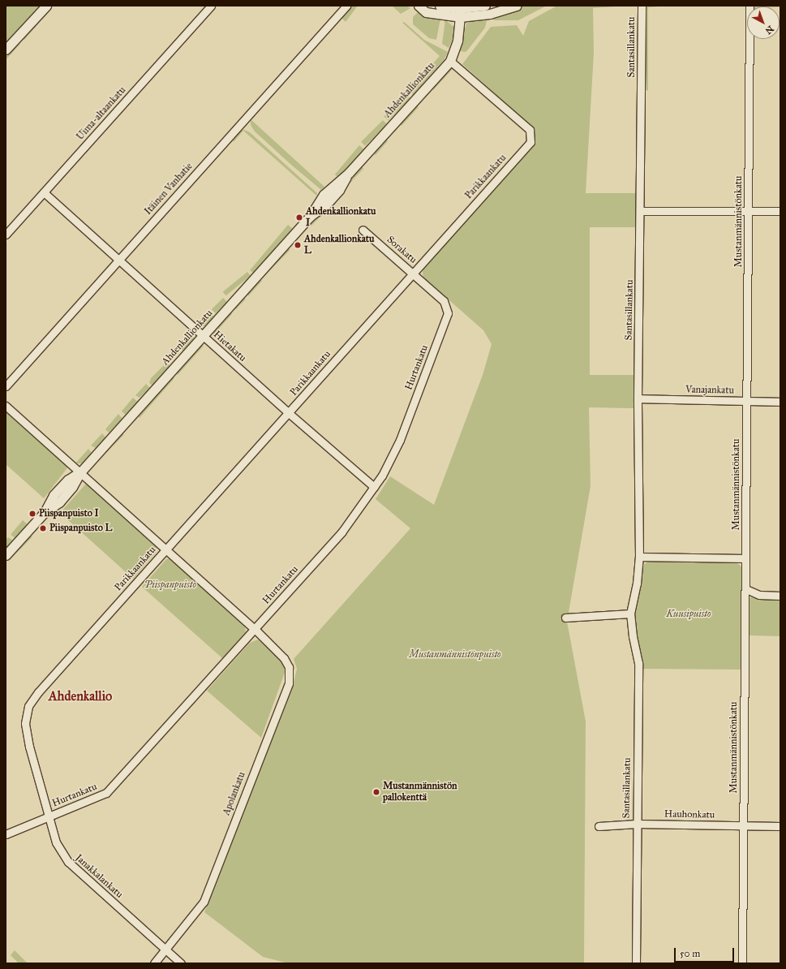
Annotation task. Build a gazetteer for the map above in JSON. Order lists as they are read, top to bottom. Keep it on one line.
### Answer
{"streets":{"street":["Santasillankatu","Ahdenkallionkatu","Uima-altaankatu","Parikkaankatu","Itäinen Vanhatie","Mustanmännistönkatu","Sorakatu","Hietakatu","Hurtankatu","Vanajankatu","Apolankatu","Hauhonkatu","Janakkalankatu"]},"crossings":[["Santasillankatu","Vanajankatu"],["Santasillankatu","Hauhonkatu"],["Ahdenkallionkatu","Parikkaankatu"],["Ahdenkallionkatu","Hietakatu"],["Uima-altaankatu","Hietakatu"],["Parikkaankatu","Sorakatu"],["Parikkaankatu","Hietakatu"],["Parikkaankatu","Hurtankatu"],["Parikkaankatu","Janakkalankatu"],["Itäinen Vanhatie","Hietakatu"],["Mustanmännistönkatu","Vanajankatu"],["Mustanmännistönkatu","Hauhonkatu"],["Sorakatu","Hurtankatu"],["Hietakatu","Hurtankatu"],["Hurtankatu","Apolankatu"],["Hurtankatu","Janakkalankatu"],["Apolankatu","Janakkalankatu"]],"districts":["Ahdenkallio"],"parks":["Piispanpuisto","Kuusipuisto","Mustanmännistönpuisto"],"places":["Ahdenkallionkatu I","Ahdenkallionkatu L","Piispanpuisto I","Piispanpuisto L","Mustanmännistön pallokenttä"],"scale_bar":"50 m","north":"bottom right"}
